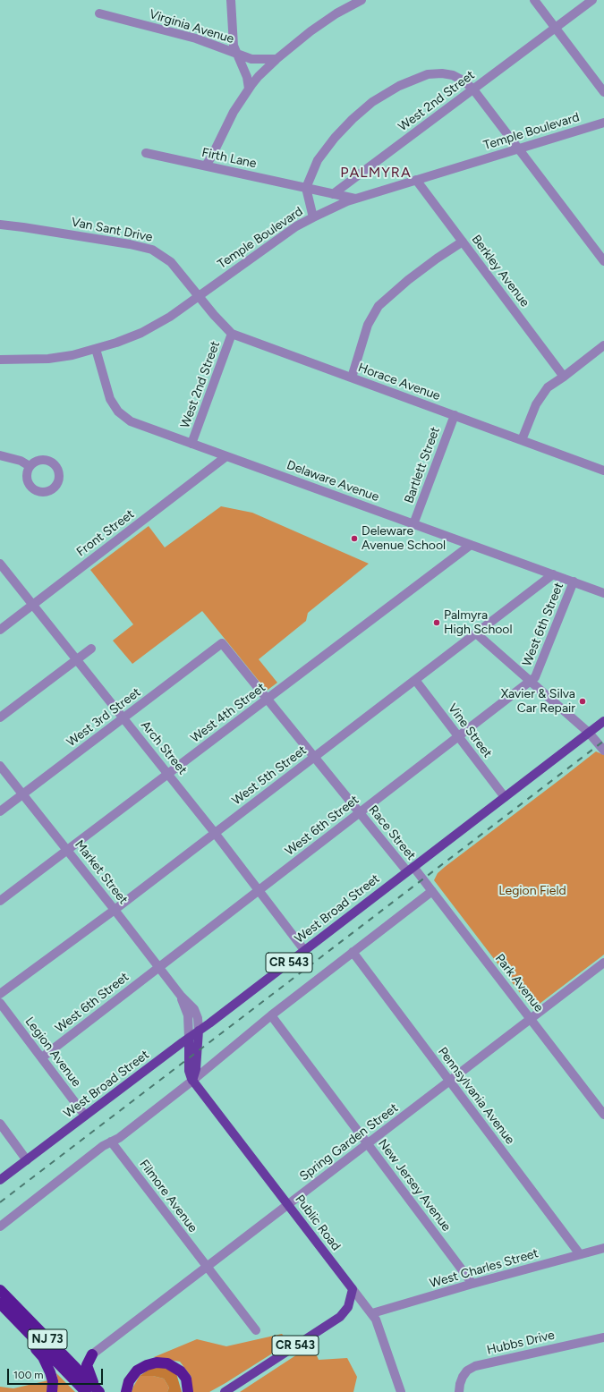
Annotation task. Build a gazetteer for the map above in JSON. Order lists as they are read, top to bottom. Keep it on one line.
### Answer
{"streets":{"highway":["NJ 73"],"main road":["West Broad Street","CR 543","Public Road"],"street":["Virginia Avenue","West 2nd Street","Temple Boulevard","Firth Lane","Van Sant Drive","Berkley Avenue","Horace Avenue","Bartlett Street","Delaware Avenue","Front Street","West 6th Street","West 4th Street","West 3rd Street","Vine Street","Arch Street","West 5th Street","Race Street","Market Street","Park Avenue","Legion Avenue","Pennsylvania Avenue","Spring Garden Street","New Jersey Avenue","Filmore Avenue","West Charles Street","Hubbs Drive"]},"crossings":[["West 2nd Street","Firth Lane"],["West 2nd Street","Horace Avenue"],["West 2nd Street","Delaware Avenue"],["Temple Boulevard","Firth Lane"],["Temple Boulevard","Van Sant Drive"],["Temple Boulevard","Berkley Avenue"],["Temple Boulevard","Horace Avenue"],["Temple Boulevard","Delaware Avenue"],["Van Sant Drive","Horace Avenue"],["Horace Avenue","Bartlett Street"],["Bartlett Street","Delaware Avenue"],["Delaware Avenue","Front Street"],["Delaware Avenue","West 6th Street"],["Delaware Avenue","West 4th Street"],["Delaware Avenue","West 5th Street"],["Front Street","Arch Street"],["West 6th Street","Vine Street"],["West 6th Street","Arch Street"],["West 6th Street","Race Street"],["West 6th Street","Market Street"],["West 6th Street","Legion Avenue"],["West 4th Street","Arch Street"],["West 4th Street","Race Street"],["West 4th Street","Market Street"],["West 3rd Street","Arch Street"],["West 3rd Street","Race Street"],["West 3rd Street","Market Street"],["Vine Street","West 5th Street"],["Vine Street","West Broad Street"],["Arch Street","West 5th Street"],["Arch Street","West Broad Street"],["West 5th Street","Race Street"],["West 5th Street","Market Street"],["Race Street","West Broad Street"],["Race Street","Park Avenue"],["Market Street","West Broad Street"],["Market Street","Public Road"],["West Broad Street","Park Avenue"],["West Broad Street","Legion Avenue"],["West Broad Street","Public Road"],["CR 543","Public Road"],["Park Avenue","Spring Garden Street"],["Pennsylvania Avenue","Spring Garden Street"],["Pennsylvania Avenue","West Charles Street"],["Spring Garden Street","New Jersey Avenue"],["Spring Garden Street","Filmore Avenue"],["Spring Garden Street","Public Road"],["New Jersey Avenue","West Charles Street"],["Public Road","West Charles Street"]],"districts":["PALMYRA"],"parks":["Legion Field"],"places":["Deleware Avenue School","Palmyra High School","Xavier & Silva Car Repair"],"scale_bar":"100 m"}
